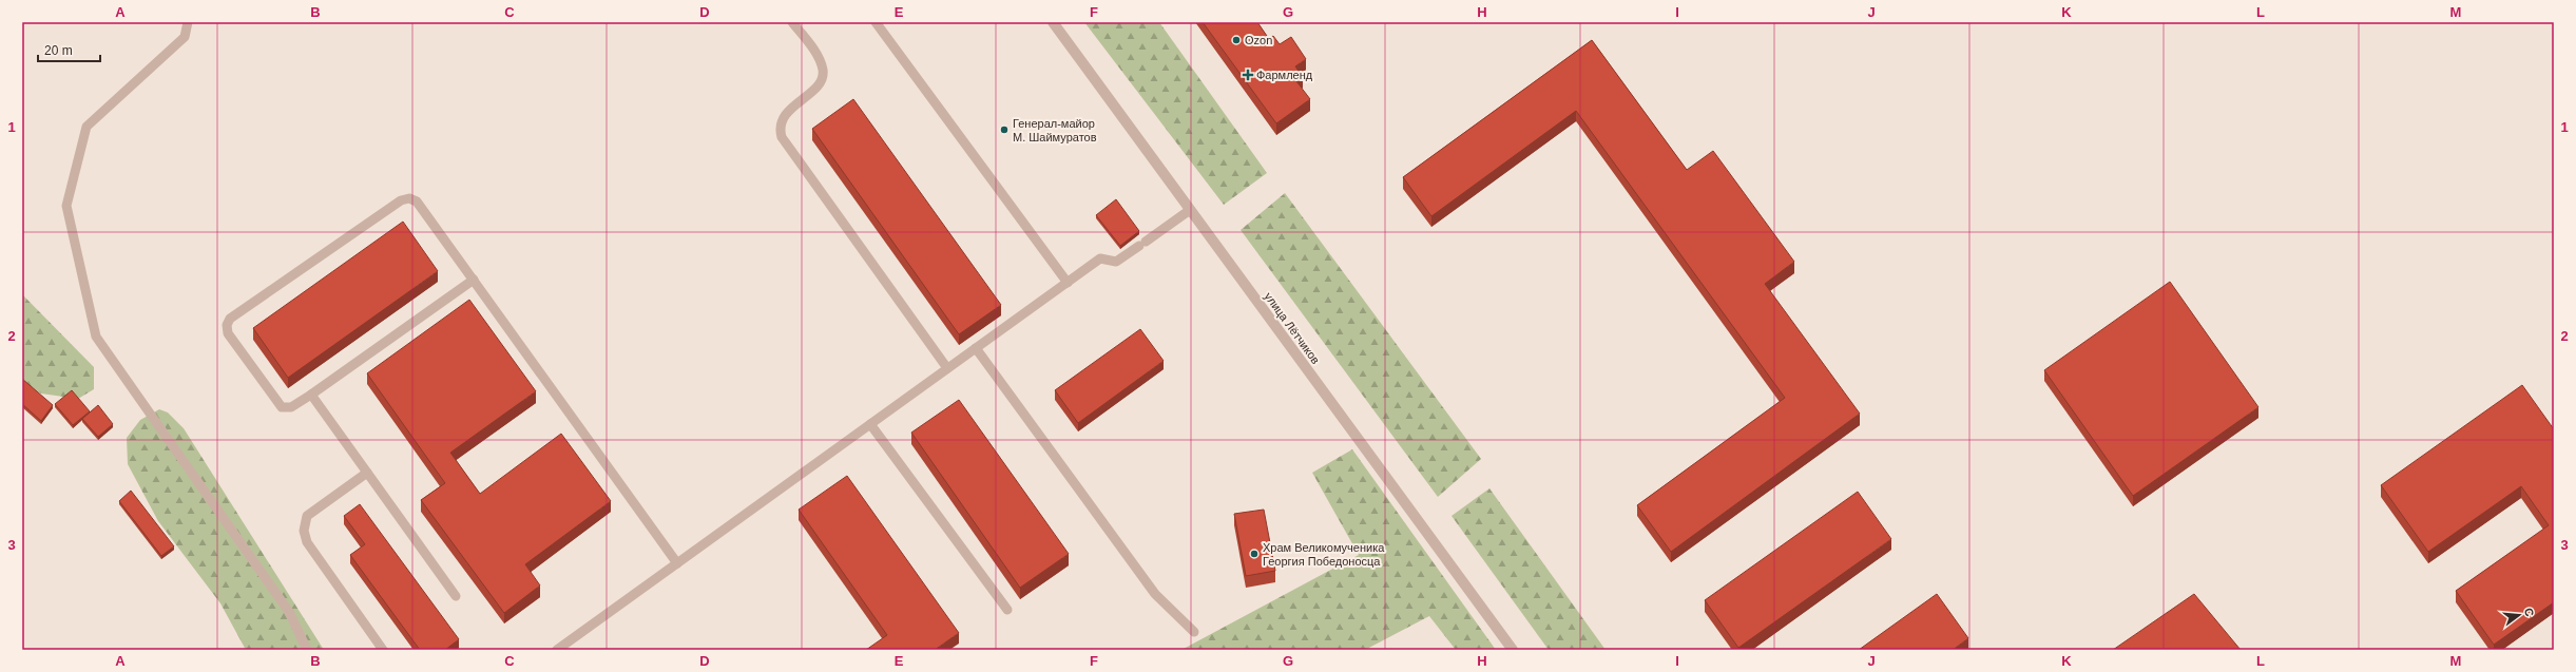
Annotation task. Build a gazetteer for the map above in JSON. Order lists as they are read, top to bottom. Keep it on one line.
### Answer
{"streets":{"street":["улица Лётчиков"]},"places":{"other":["Ozon","Генерал-майор М. Шаймуратов","Храм Великомученика Георгия Победоносца"],"health":["Фармленд"]},"scale_bar":"20 m","north":"right","grid":{"columns":["A","B","C","D","E","F","G","H","I","J","K","L","M"],"rows":["1","2","3"]}}
